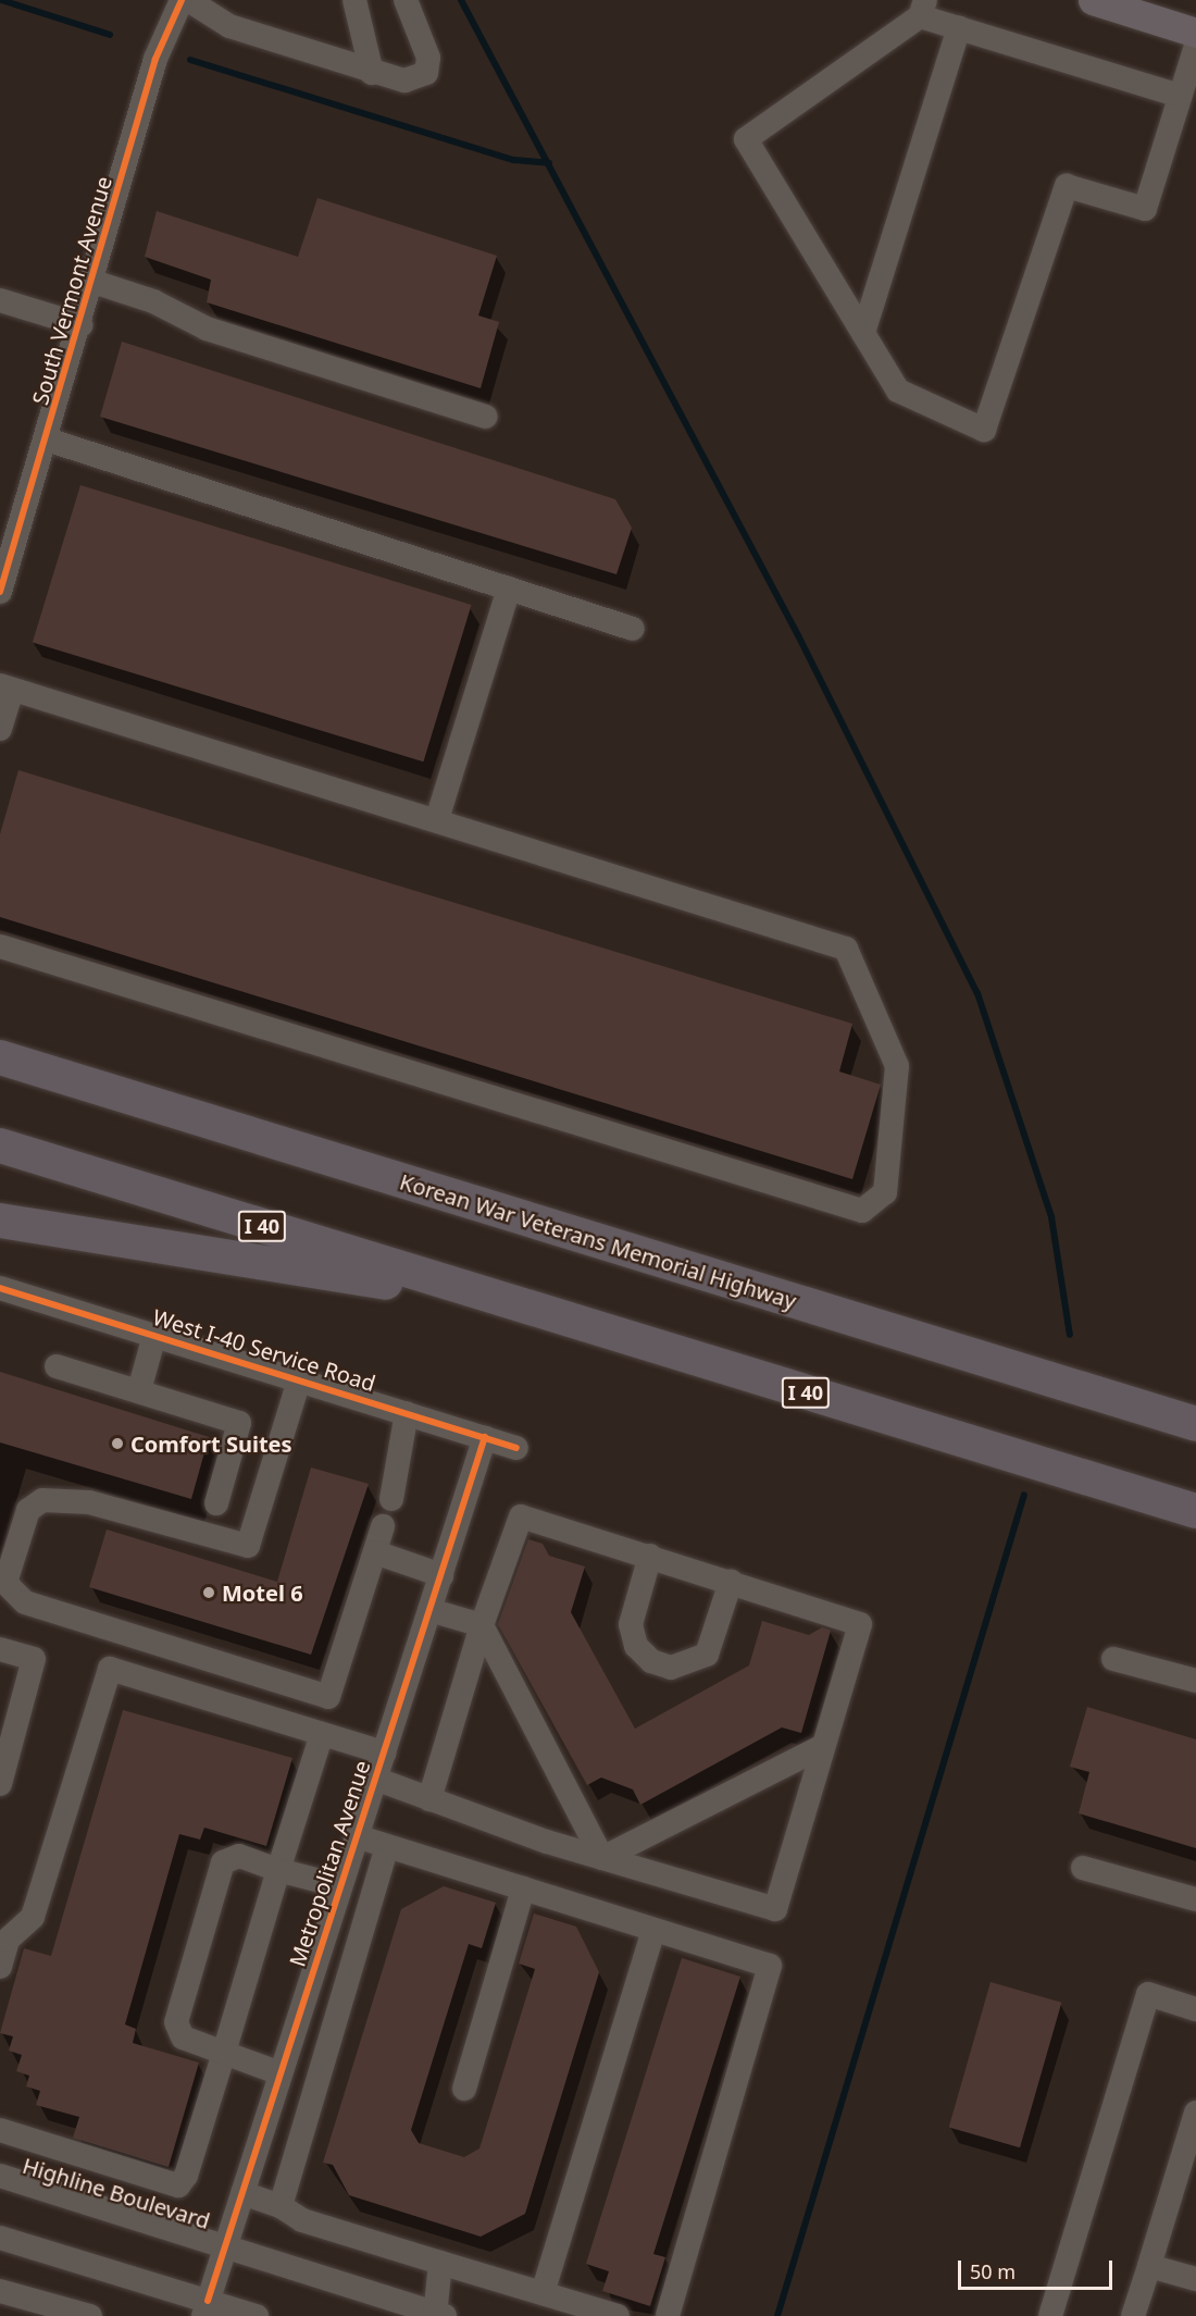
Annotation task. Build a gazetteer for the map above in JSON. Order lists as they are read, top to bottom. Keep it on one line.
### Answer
{"streets":{"highway":["I 40","Korean War Veterans Memorial Highway"],"street":["South Vermont Avenue","West I-40 Service Road","Metropolitan Avenue","Highline Boulevard"]},"crossings":[["West I-40 Service Road","Metropolitan Avenue"],["Metropolitan Avenue","Highline Boulevard"]],"places":["Comfort Suites","Motel 6"],"scale_bar":"50 m"}
